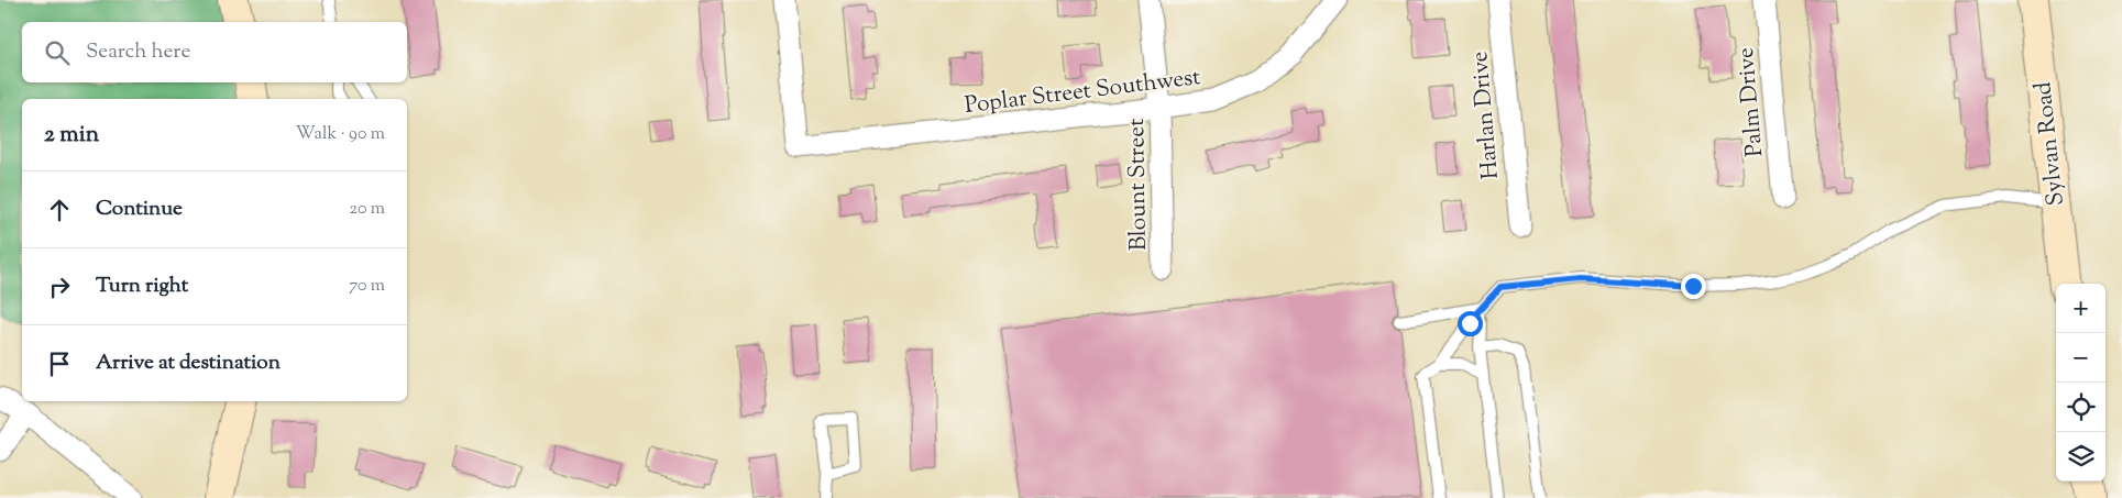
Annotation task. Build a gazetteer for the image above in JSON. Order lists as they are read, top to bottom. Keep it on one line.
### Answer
{"streets":{"main road":["Sylvan Road"],"street":["Poplar Street Southwest","Palm Drive","Harlan Drive","Blount Street"]},"crossings":[["Poplar Street Southwest","Blount Street"]],"page":{"search":"Search here","heading":["2 min","Walk · 90 m"],"list":[["Continue","20 m"],["Turn right","70 m"],"Arrive at destination"],"map_buttons":["+","−"]}}
